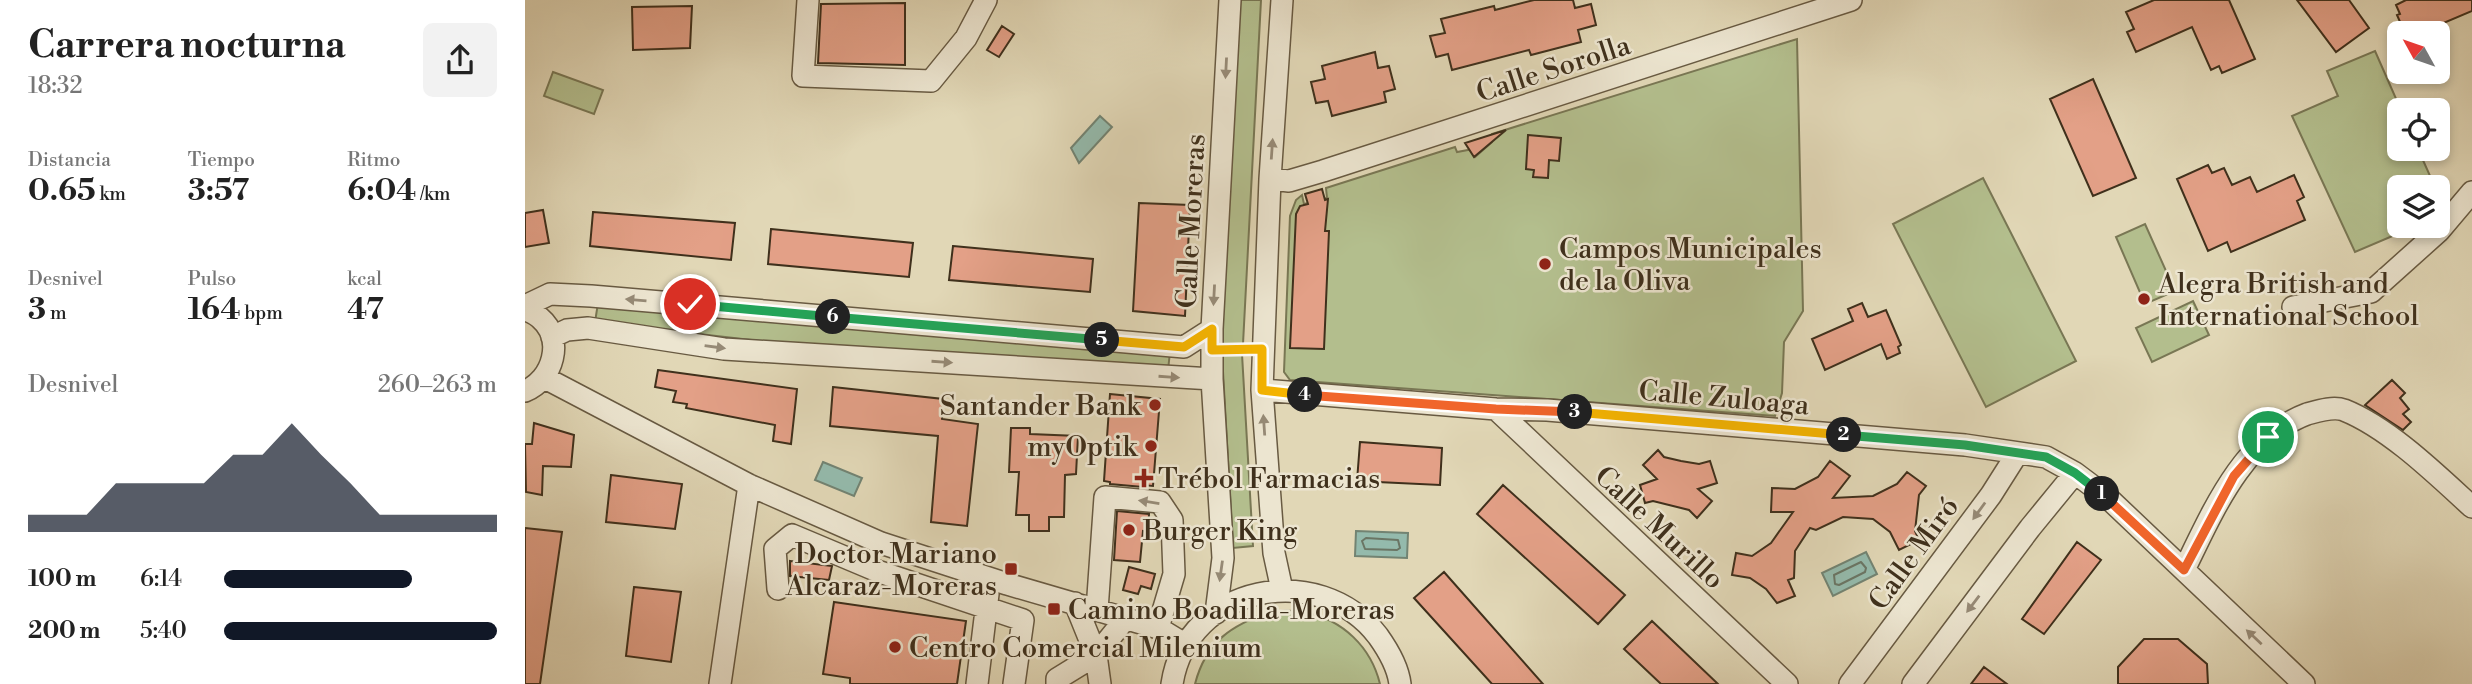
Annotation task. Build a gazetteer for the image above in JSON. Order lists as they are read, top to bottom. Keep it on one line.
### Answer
{"streets":{"street":["Calle Sorolla","Calle Moreras","Calle Zuloaga","Calle Murillo","Calle Miró"]},"crossings":[["Calle Zuloaga","Calle Murillo"],["Calle Zuloaga","Calle Miró"]],"places":{"other":["Campos Municipales de la Oliva","Alegra British and International School","Santander Bank","myOptik","Burger King","Centro Comercial Milenium"],"health":["Trébol Farmacias"],"transit":["Doctor Mariano Alcaraz-Moreras","Camino Boadilla-Moreras"]},"north":"top left","page":{"heading":["Carrera nocturna","18:32"],"stats":[["Distancia","0.65 km"],["Tiempo","3:57"],["Ritmo","6:04 /km"],["Desnivel","3 m"],["Pulso","164 bpm"],["kcal","47"]],"pins":["6","5","4","3","2","1"],"chart":["Desnivel","260–263 m"],"list":[{"name":"100 m","note":"6:14"},{"name":"200 m","note":"5:40"}]}}
